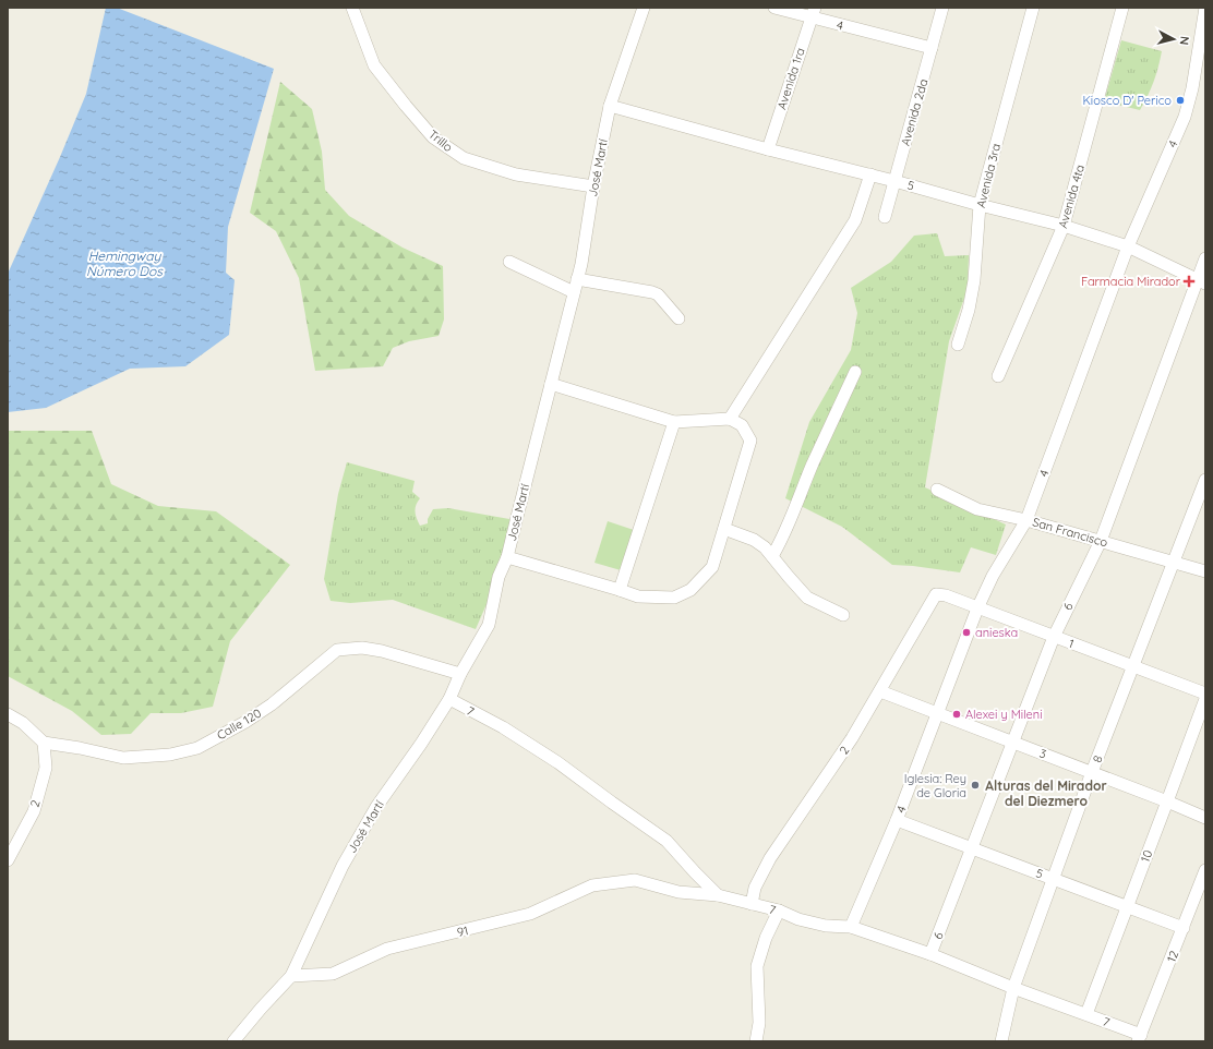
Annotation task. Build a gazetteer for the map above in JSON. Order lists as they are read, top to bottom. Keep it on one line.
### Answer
{"streets":{"street":["4","Avenida 1ra","Avenida 2da","Trillo","José Martí","Avenida 3ra","5","Avenida 4ta","San Francisco","6","1","7","Calle 120","2","3","8","10","91","12"]},"crossings":[["4","Avenida 1ra"],["4","Avenida 2da"],["4","5"],["4","San Francisco"],["4","1"],["4","7"],["4","3"],["Avenida 1ra","5"],["Avenida 2da","5"],["Trillo","José Martí"],["José Martí","5"],["José Martí","7"],["José Martí","Calle 120"],["José Martí","91"],["Avenida 3ra","5"],["5","Avenida 4ta"],["5","6"],["5","8"],["5","10"],["5","12"],["San Francisco","6"],["San Francisco","8"],["6","1"],["6","7"],["6","3"],["1","2"],["1","8"],["7","2"],["7","8"],["7","10"],["7","91"],["7","12"],["Calle 120","2"],["2","3"],["3","8"],["3","10"]],"districts":["Alturas del Mirador del Diezmero"],"water":["Hemingway Número Dos"],"places":{"other":["Kiosco D' Perico","anieska","Alexei y Mileni","Iglesia: Rey de Gloria"],"health":["Farmacia Mirador"]},"north":"right"}
